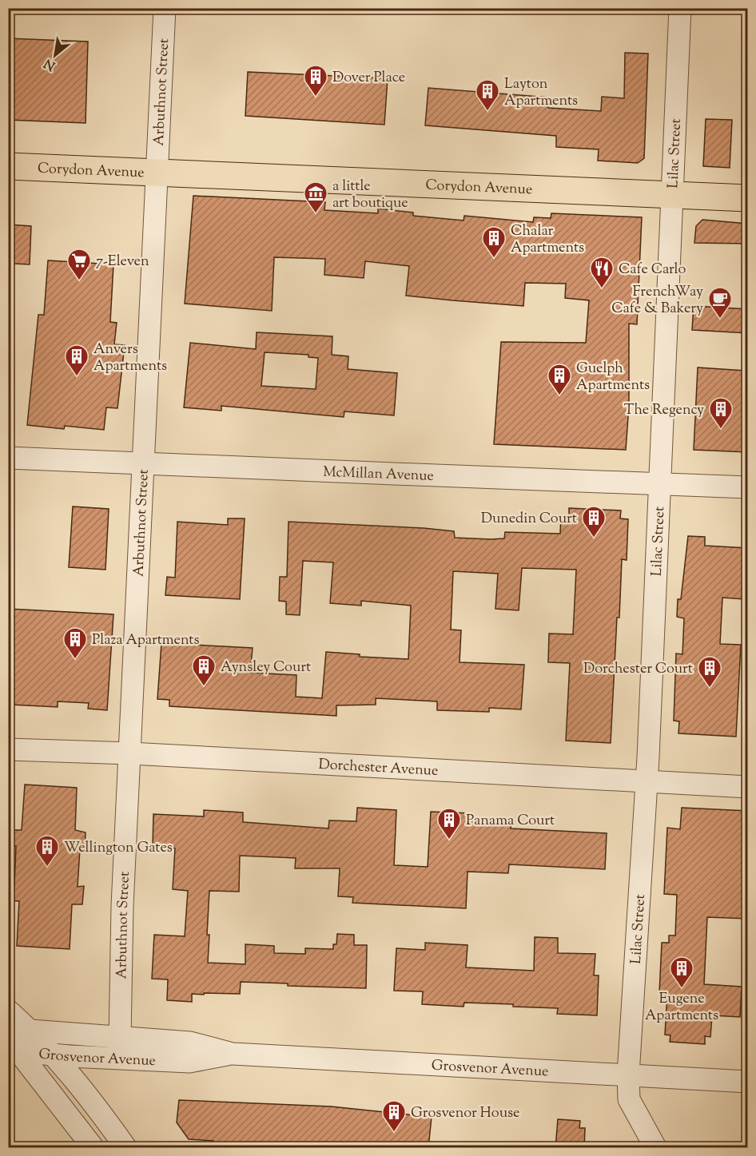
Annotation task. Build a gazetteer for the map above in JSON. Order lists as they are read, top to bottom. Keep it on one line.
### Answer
{"streets":{"main road":["Corydon Avenue"],"street":["Arbuthnot Street","Lilac Street","McMillan Avenue","Dorchester Avenue","Grosvenor Avenue"]},"crossings":[["Arbuthnot Street","Corydon Avenue"],["Arbuthnot Street","McMillan Avenue"],["Arbuthnot Street","Dorchester Avenue"],["Arbuthnot Street","Grosvenor Avenue"],["Lilac Street","Corydon Avenue"],["Lilac Street","McMillan Avenue"],["Lilac Street","Dorchester Avenue"],["Lilac Street","Grosvenor Avenue"]],"places":{"building":["Dover Place","Layton Apartments","Chalar Apartments","Anvers Apartments","Guelph Apartments","The Regency","Dunedin Court","Plaza Apartments","Aynsley Court","Dorchester Court","Panama Court","Wellington Gates","Eugene Apartments","Grosvenor House"],"museum":["a little art boutique"],"supermarket":["7-Eleven"],"restaurant":["Cafe Carlo"],"cafe":["FrenchWay Cafe & Bakery"]},"north":"bottom left"}
